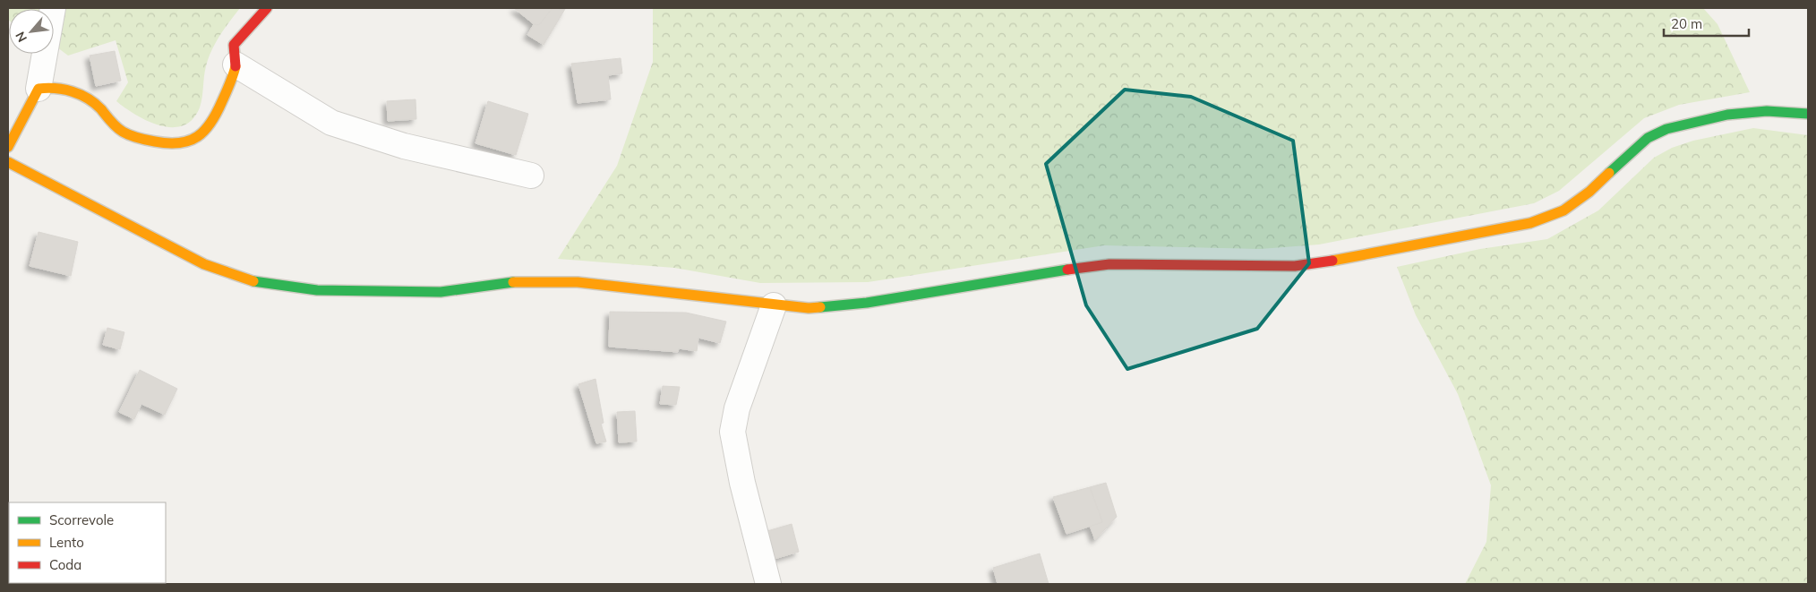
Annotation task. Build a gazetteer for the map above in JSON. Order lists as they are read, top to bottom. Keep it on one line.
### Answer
{"legend":["Scorrevole","Lento","Coda"],"scale_bar":"20 m","north":"bottom left"}
